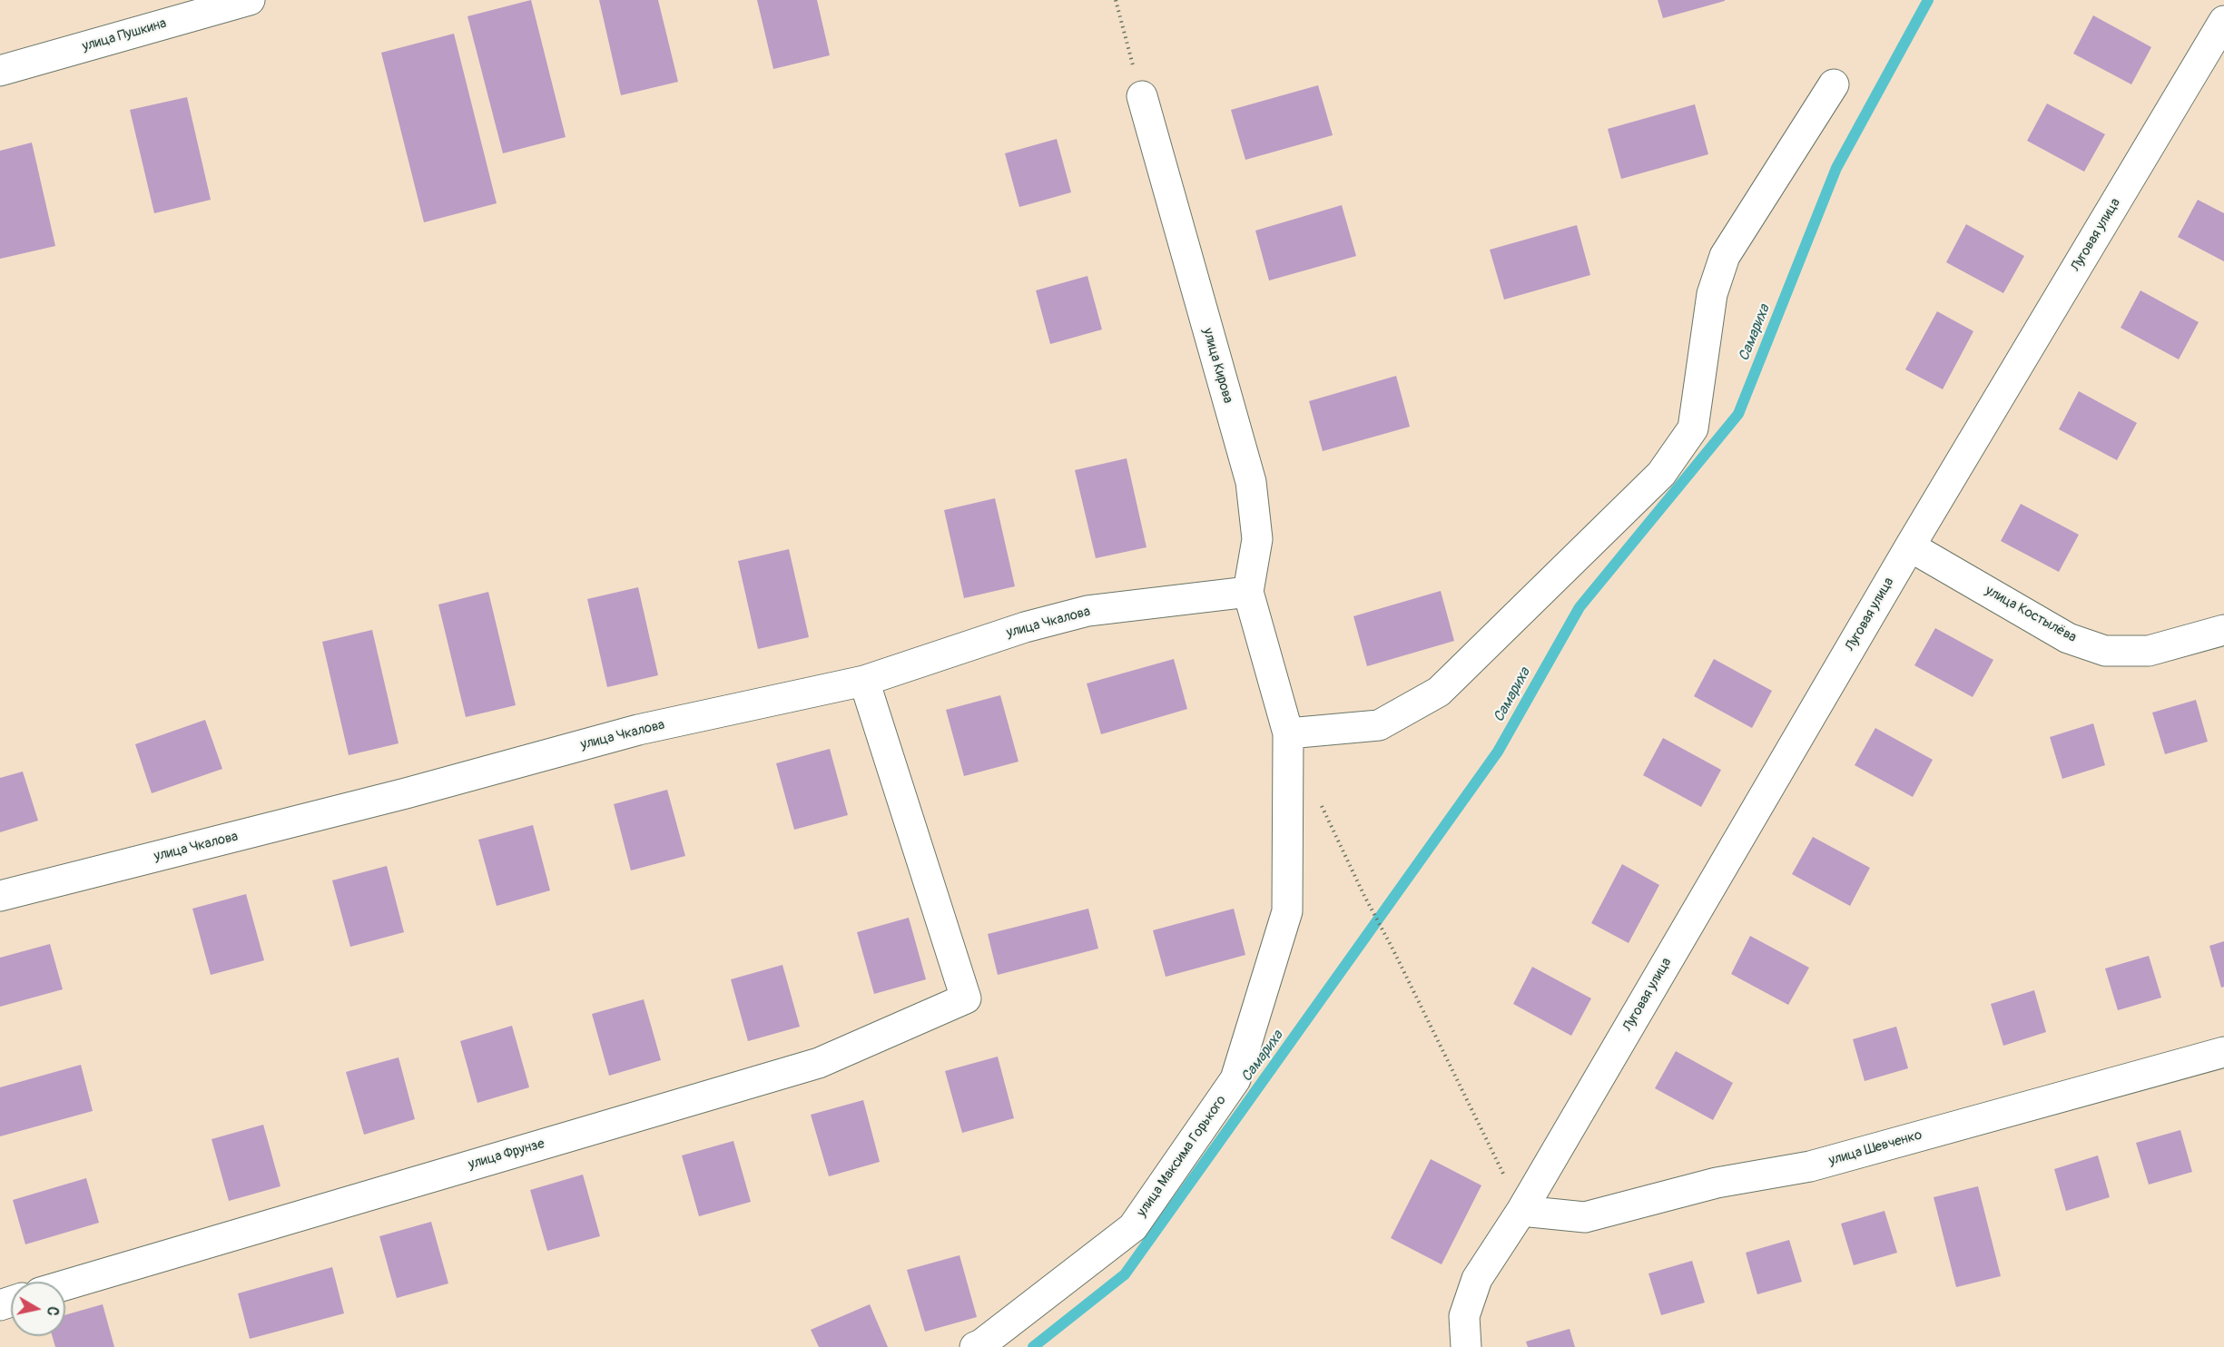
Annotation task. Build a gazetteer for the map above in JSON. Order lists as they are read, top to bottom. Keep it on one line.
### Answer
{"streets":{"street":["улица Пушкина","Луговая улица","улица Кирова","улица Костылёва","улица Чкалова","улица Шевченко","улица Фрунзе","улица Максима Горького"]},"crossings":[["Луговая улица","улица Костылёва"],["Луговая улица","улица Шевченко"],["улица Кирова","улица Чкалова"],["улица Кирова","улица Максима Горького"],["улица Чкалова","улица Фрунзе"]],"water":["Самариха"],"north":"right"}
